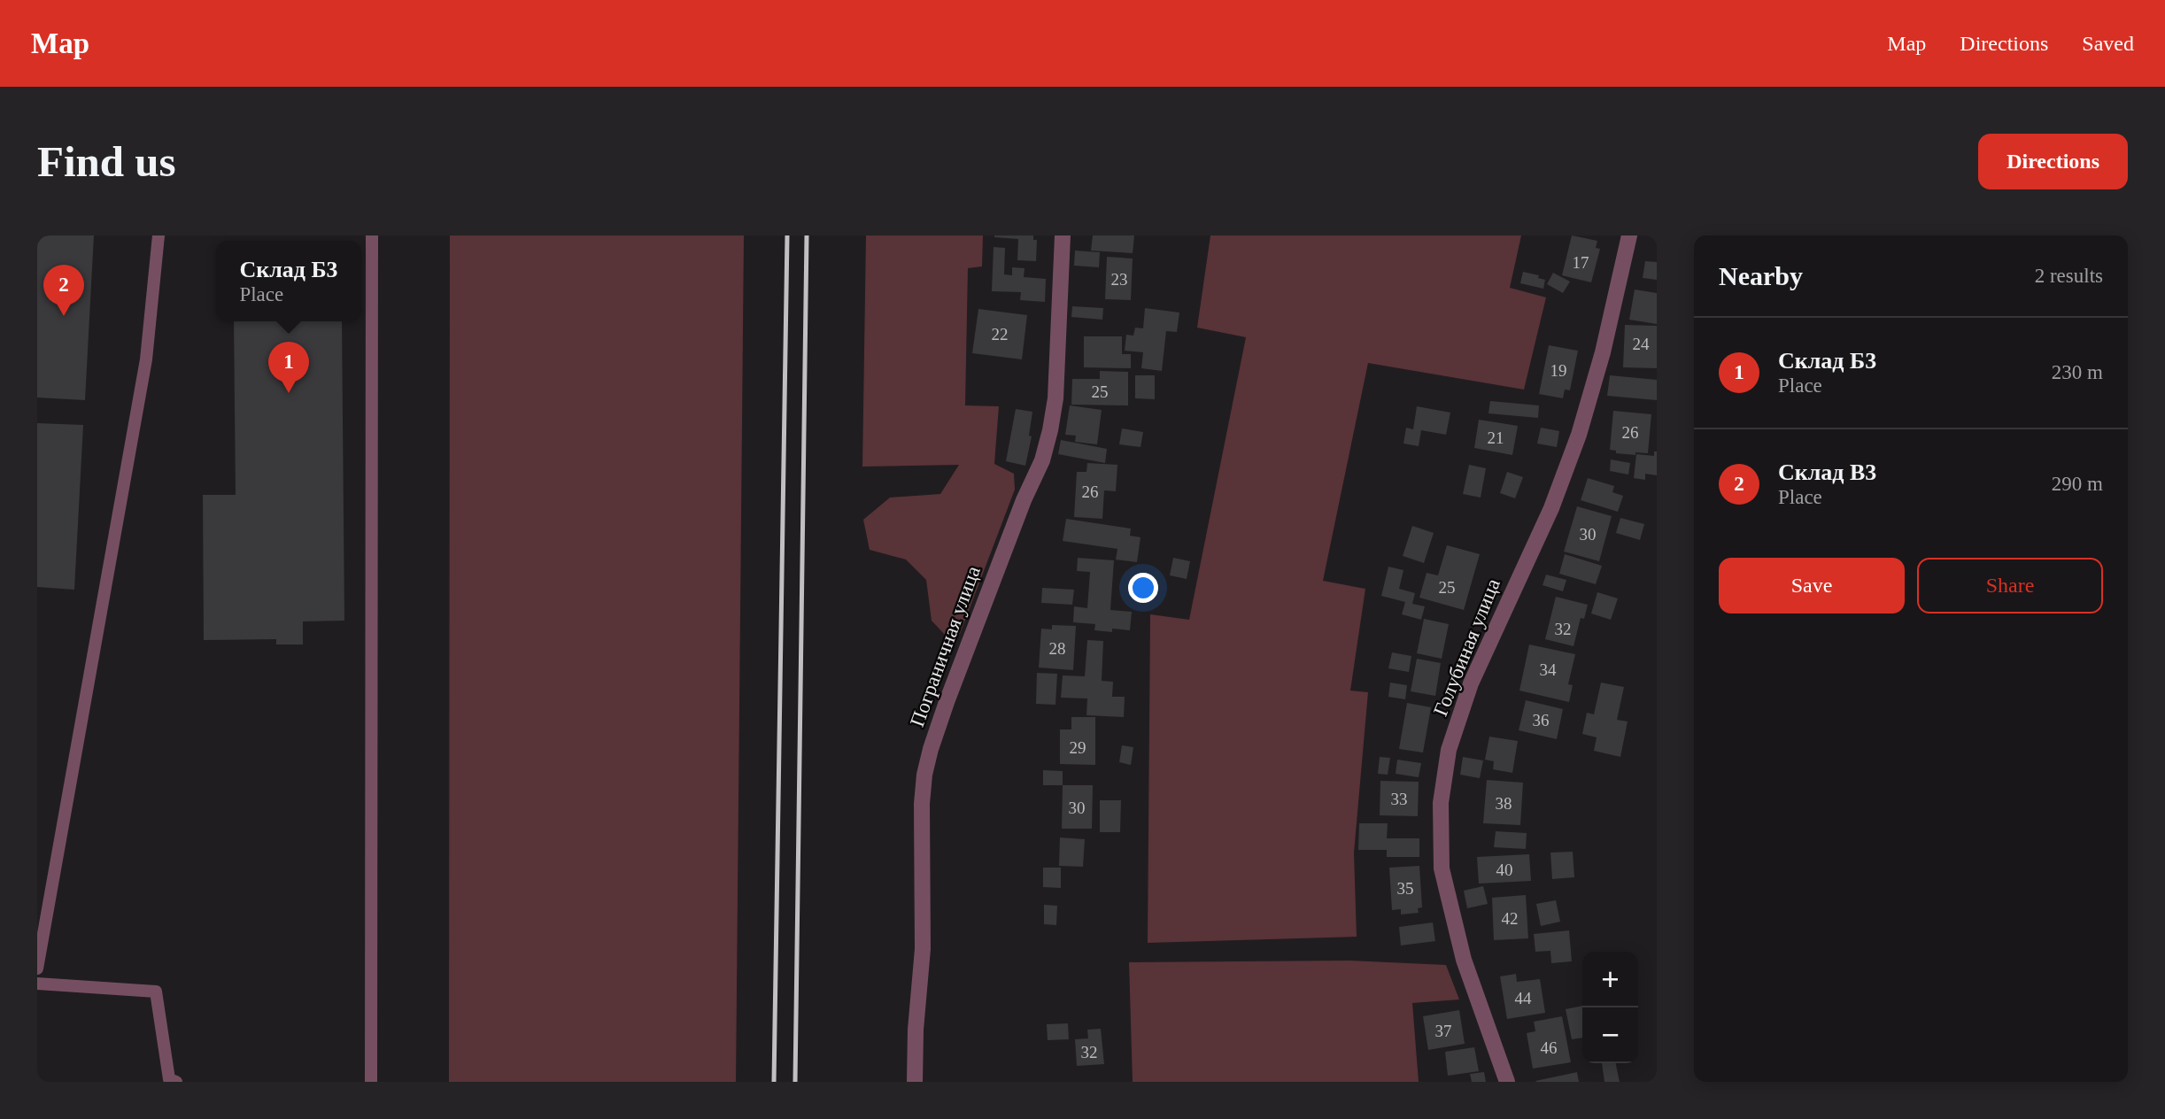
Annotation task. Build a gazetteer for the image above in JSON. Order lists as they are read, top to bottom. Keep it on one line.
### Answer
{"streets":{"street":["Пограничная улица","Голубиная улица"]},"house_numbers":["17","23","22","24","19","25","26","21","26","30","25","32","28","34","36","29","33","38","30","40","35","42","44","37","46","32"],"page":{"header":"Map","nav":["Map","Directions","Saved"],"buttons":["Directions",["Save","Share"]],"title":"Find us","heading":["Nearby","2 results"],"popup":["Склад Б3","Place"],"pins":["2","1"],"list":[{"mark":"1","name":"Склад Б3","note":"Place","value":"230 m"},{"mark":"2","name":"Склад В3","note":"Place","value":"290 m"}],"map_buttons":["+","−"]}}
